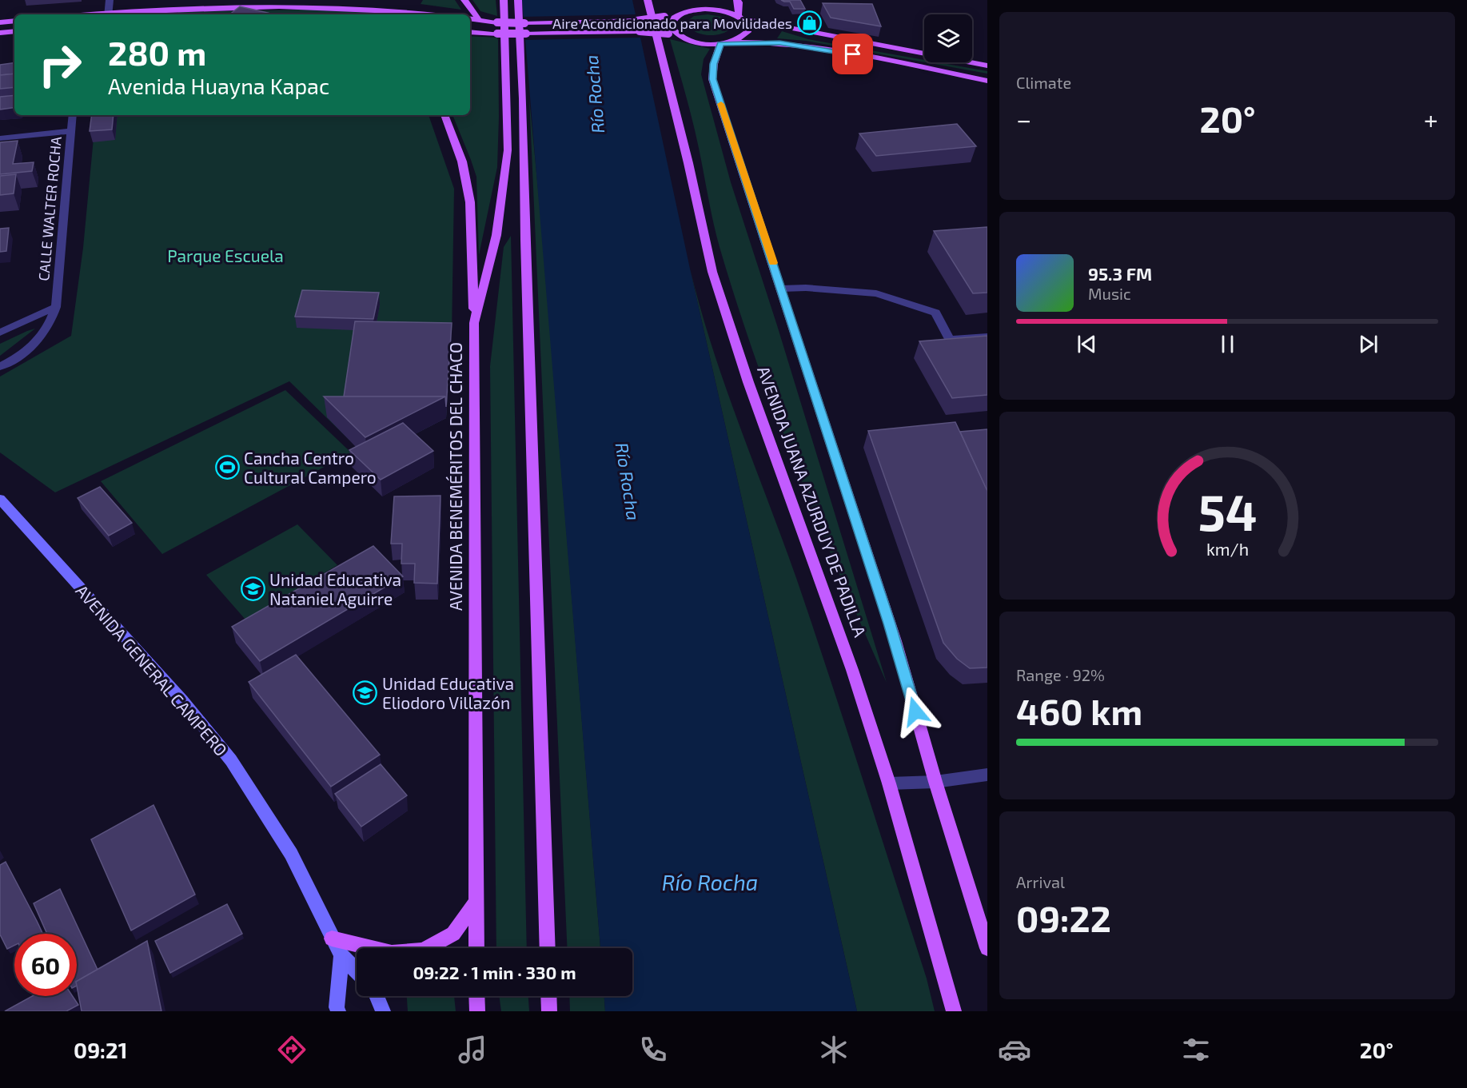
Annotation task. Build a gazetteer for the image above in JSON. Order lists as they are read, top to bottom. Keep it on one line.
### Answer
{"streets":{"main road":["AVENIDA BENEMÉRITOS DEL CHACO","AVENIDA JUANA AZURDUY DE PADILLA"],"street":["CALLE WALTER ROCHA","AVENIDA GENERAL CAMPERO"]},"water":["Río Rocha"],"parks":["Parque Escuela"],"places":{"shop":["Aire Acondicionado para Movilidades"],"sports":["Cancha Centro Cultural Campero"],"school or university":["Unidad Educativa Nataniel Aguirre","Unidad Educativa Eliodoro Villazón"]},"page":{"tile":["Climate",["Range · 92%","460 km"],["Arrival","09:22"]],"turn":["280 m","Avenida Huayna Kapac"],"heat":["−","20°","+"],"song":["95.3 FM","Music"],"limit":"60","trip":"09:22 · 1 min · 330 m","tabs":["09:21","20°"],"gauge":["54","km/h"]}}
